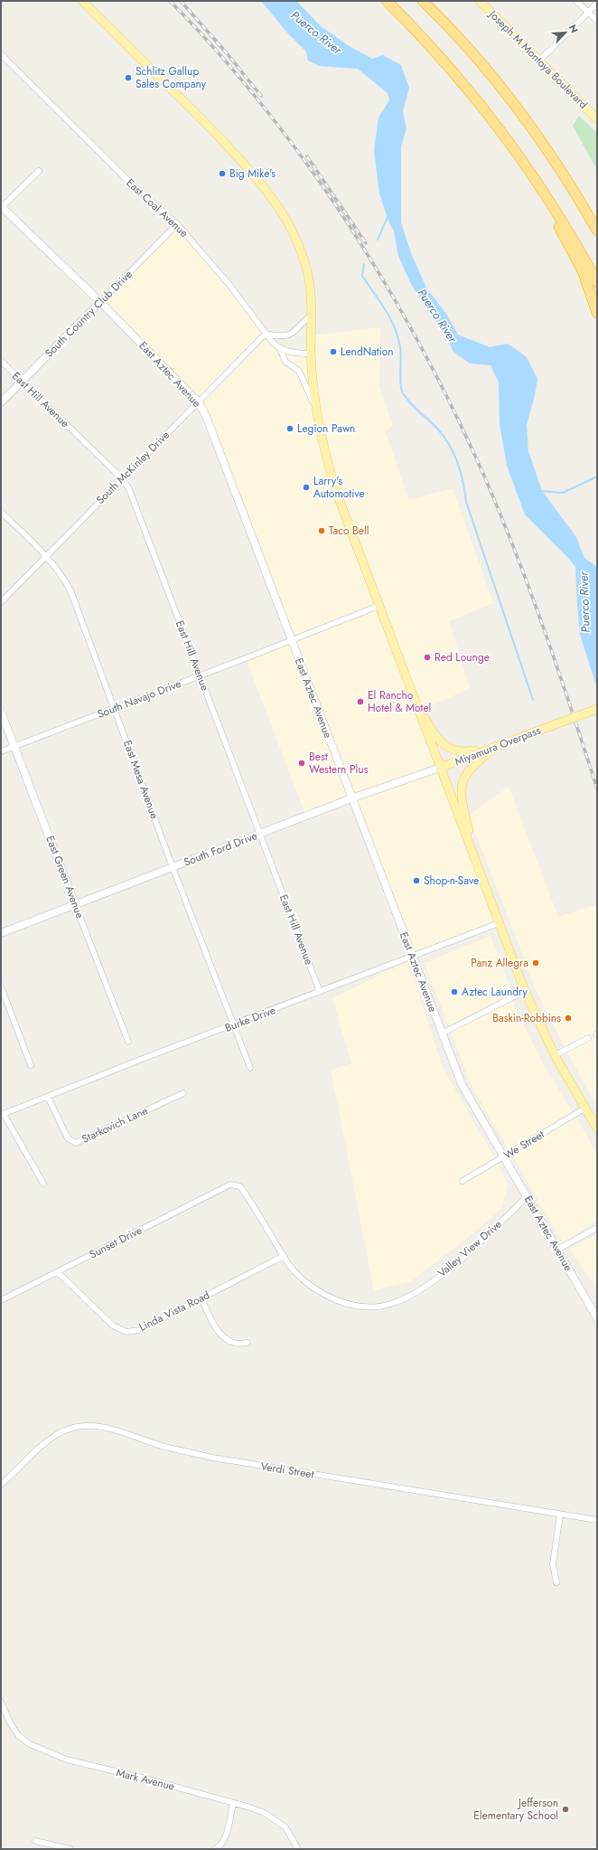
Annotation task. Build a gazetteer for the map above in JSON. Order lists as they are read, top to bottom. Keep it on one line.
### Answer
{"streets":{"main road":["Joseph M Montoya Boulevard","South Country Club Drive","East Aztec Avenue","Miyamura Overpass","South Ford Drive","East Green Avenue"],"street":["East Coal Avenue","East Hill Avenue","South McKinley Drive","South Navajo Drive","East Mesa Avenue","Burke Drive","Starkovich Lane","We Street","Sunset Drive","Valley View Drive","Linda Vista Road","Verdi Street","Mark Avenue"]},"crossings":[["East Coal Avenue","South Country Club Drive"],["East Coal Avenue","South McKinley Drive"],["South Country Club Drive","East Aztec Avenue"],["South Country Club Drive","East Hill Avenue"],["East Aztec Avenue","South McKinley Drive"],["East Aztec Avenue","South Navajo Drive"],["East Aztec Avenue","South Ford Drive"],["East Aztec Avenue","Burke Drive"],["East Aztec Avenue","We Street"],["East Aztec Avenue","Valley View Drive"],["East Hill Avenue","South McKinley Drive"],["East Hill Avenue","South Navajo Drive"],["East Hill Avenue","South Ford Drive"],["East Hill Avenue","Burke Drive"],["South McKinley Drive","East Mesa Avenue"],["South Navajo Drive","East Mesa Avenue"],["South Navajo Drive","East Green Avenue"],["Miyamura Overpass","South Ford Drive"],["East Mesa Avenue","South Ford Drive"],["East Mesa Avenue","Burke Drive"],["South Ford Drive","East Green Avenue"],["Burke Drive","Starkovich Lane"],["Sunset Drive","Valley View Drive"],["Sunset Drive","Linda Vista Road"],["Valley View Drive","Linda Vista Road"]],"water":["Puerco River"],"places":["Schlitz Gallup Sales Company","Big Mike's","LendNation","Legion Pawn","Larry's Automotive","Taco Bell","Red Lounge","El Rancho Hotel & Motel","Best Western Plus","Shop-n-Save","Panz Allegra","Aztec Laundry","Baskin-Robbins","Jefferson Elementary School"],"north":"top right"}
